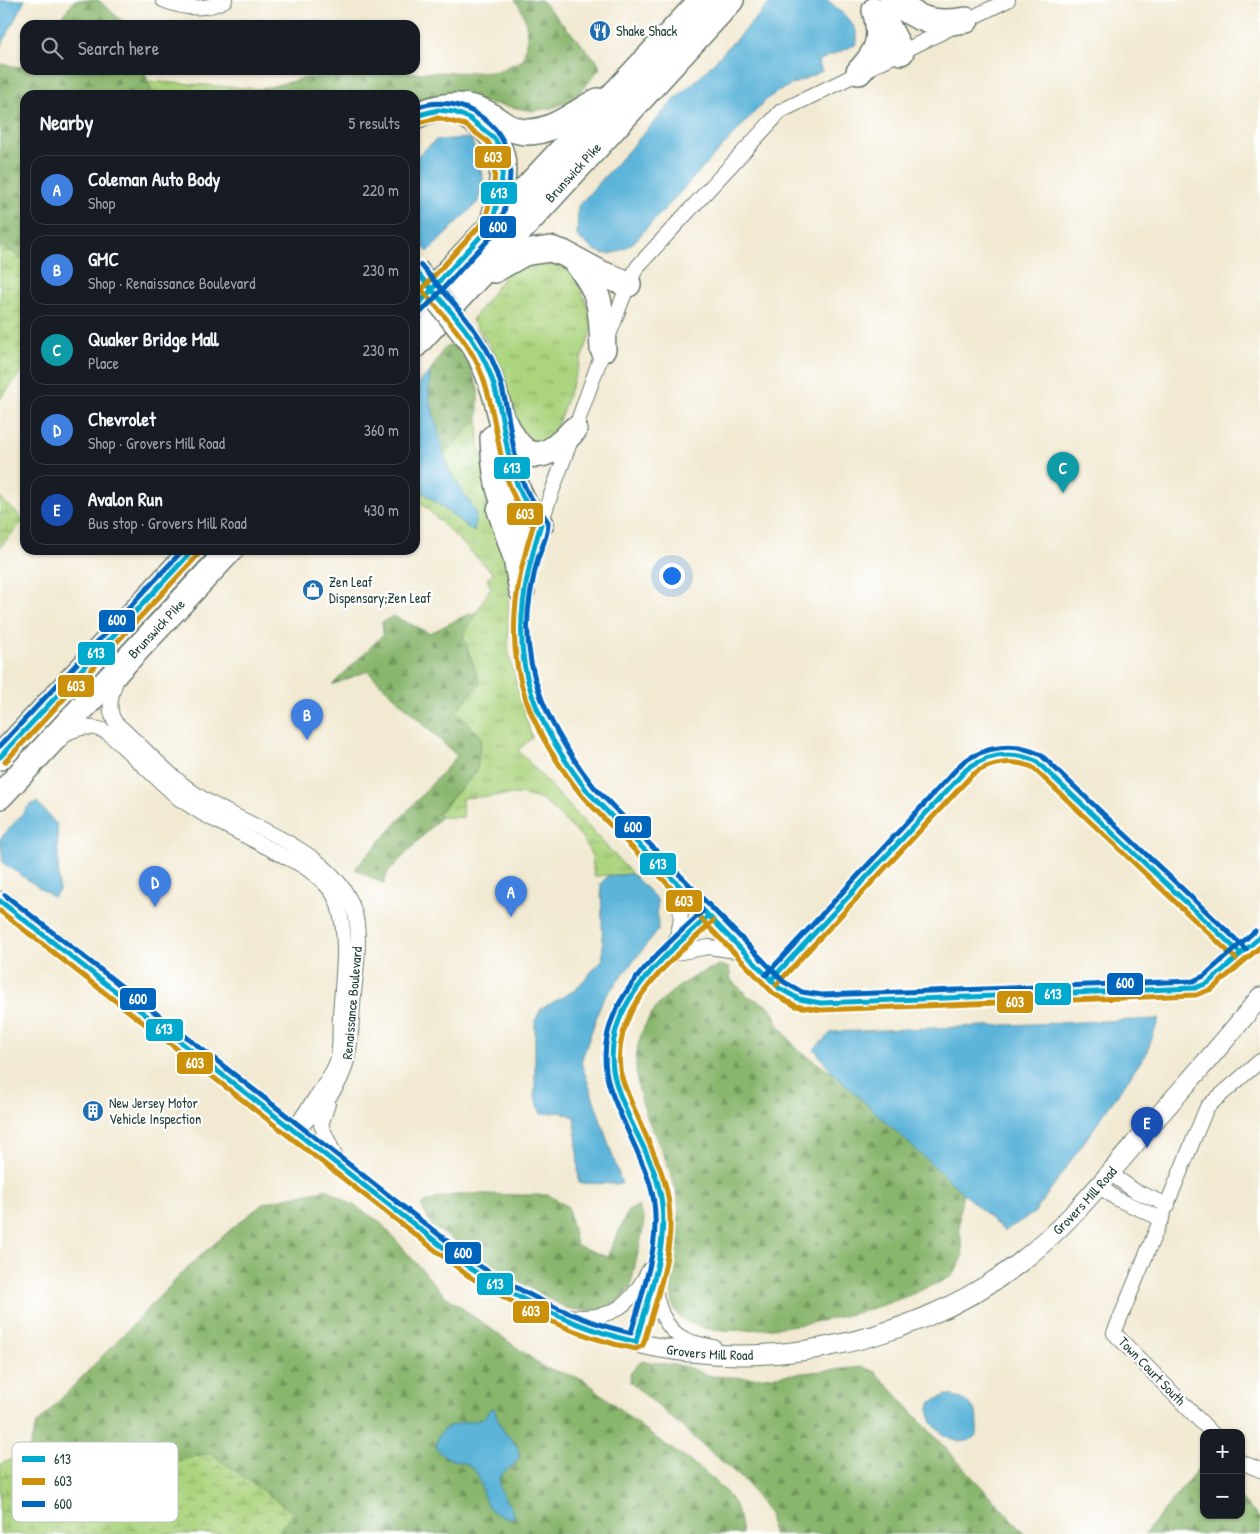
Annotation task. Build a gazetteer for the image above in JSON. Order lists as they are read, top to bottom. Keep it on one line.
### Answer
{"streets":{"highway":["Brunswick Pike"],"street":["Renaissance Boulevard","Grovers Mill Road","Town Court South"]},"crossings":[["Brunswick Pike","Renaissance Boulevard"],["Renaissance Boulevard","Grovers Mill Road"]],"places":{"restaurant":["Shake Shack"],"shop":["Zen Leaf Dispensary;Zen Leaf"],"building":["New Jersey Motor Vehicle Inspection"]},"lines":["transit line 600","transit line 613","transit line 603"],"legend":["613","603","600"],"page":{"search":"Search here","heading":["Nearby","5 results"],"list":[{"mark":"A","name":"Coleman Auto Body","note":"Shop","value":"220 m"},{"mark":"B","name":"GMC","note":"Shop · Renaissance Boulevard","value":"230 m"},{"mark":"C","name":"Quaker Bridge Mall","note":"Place","value":"230 m"},{"mark":"D","name":"Chevrolet","note":"Shop · Grovers Mill Road","value":"360 m"},{"mark":"E","name":"Avalon Run","note":"Bus stop · Grovers Mill Road","value":"430 m"}],"pins":["C","B","D","A","E"],"map_buttons":["+","−"]}}
